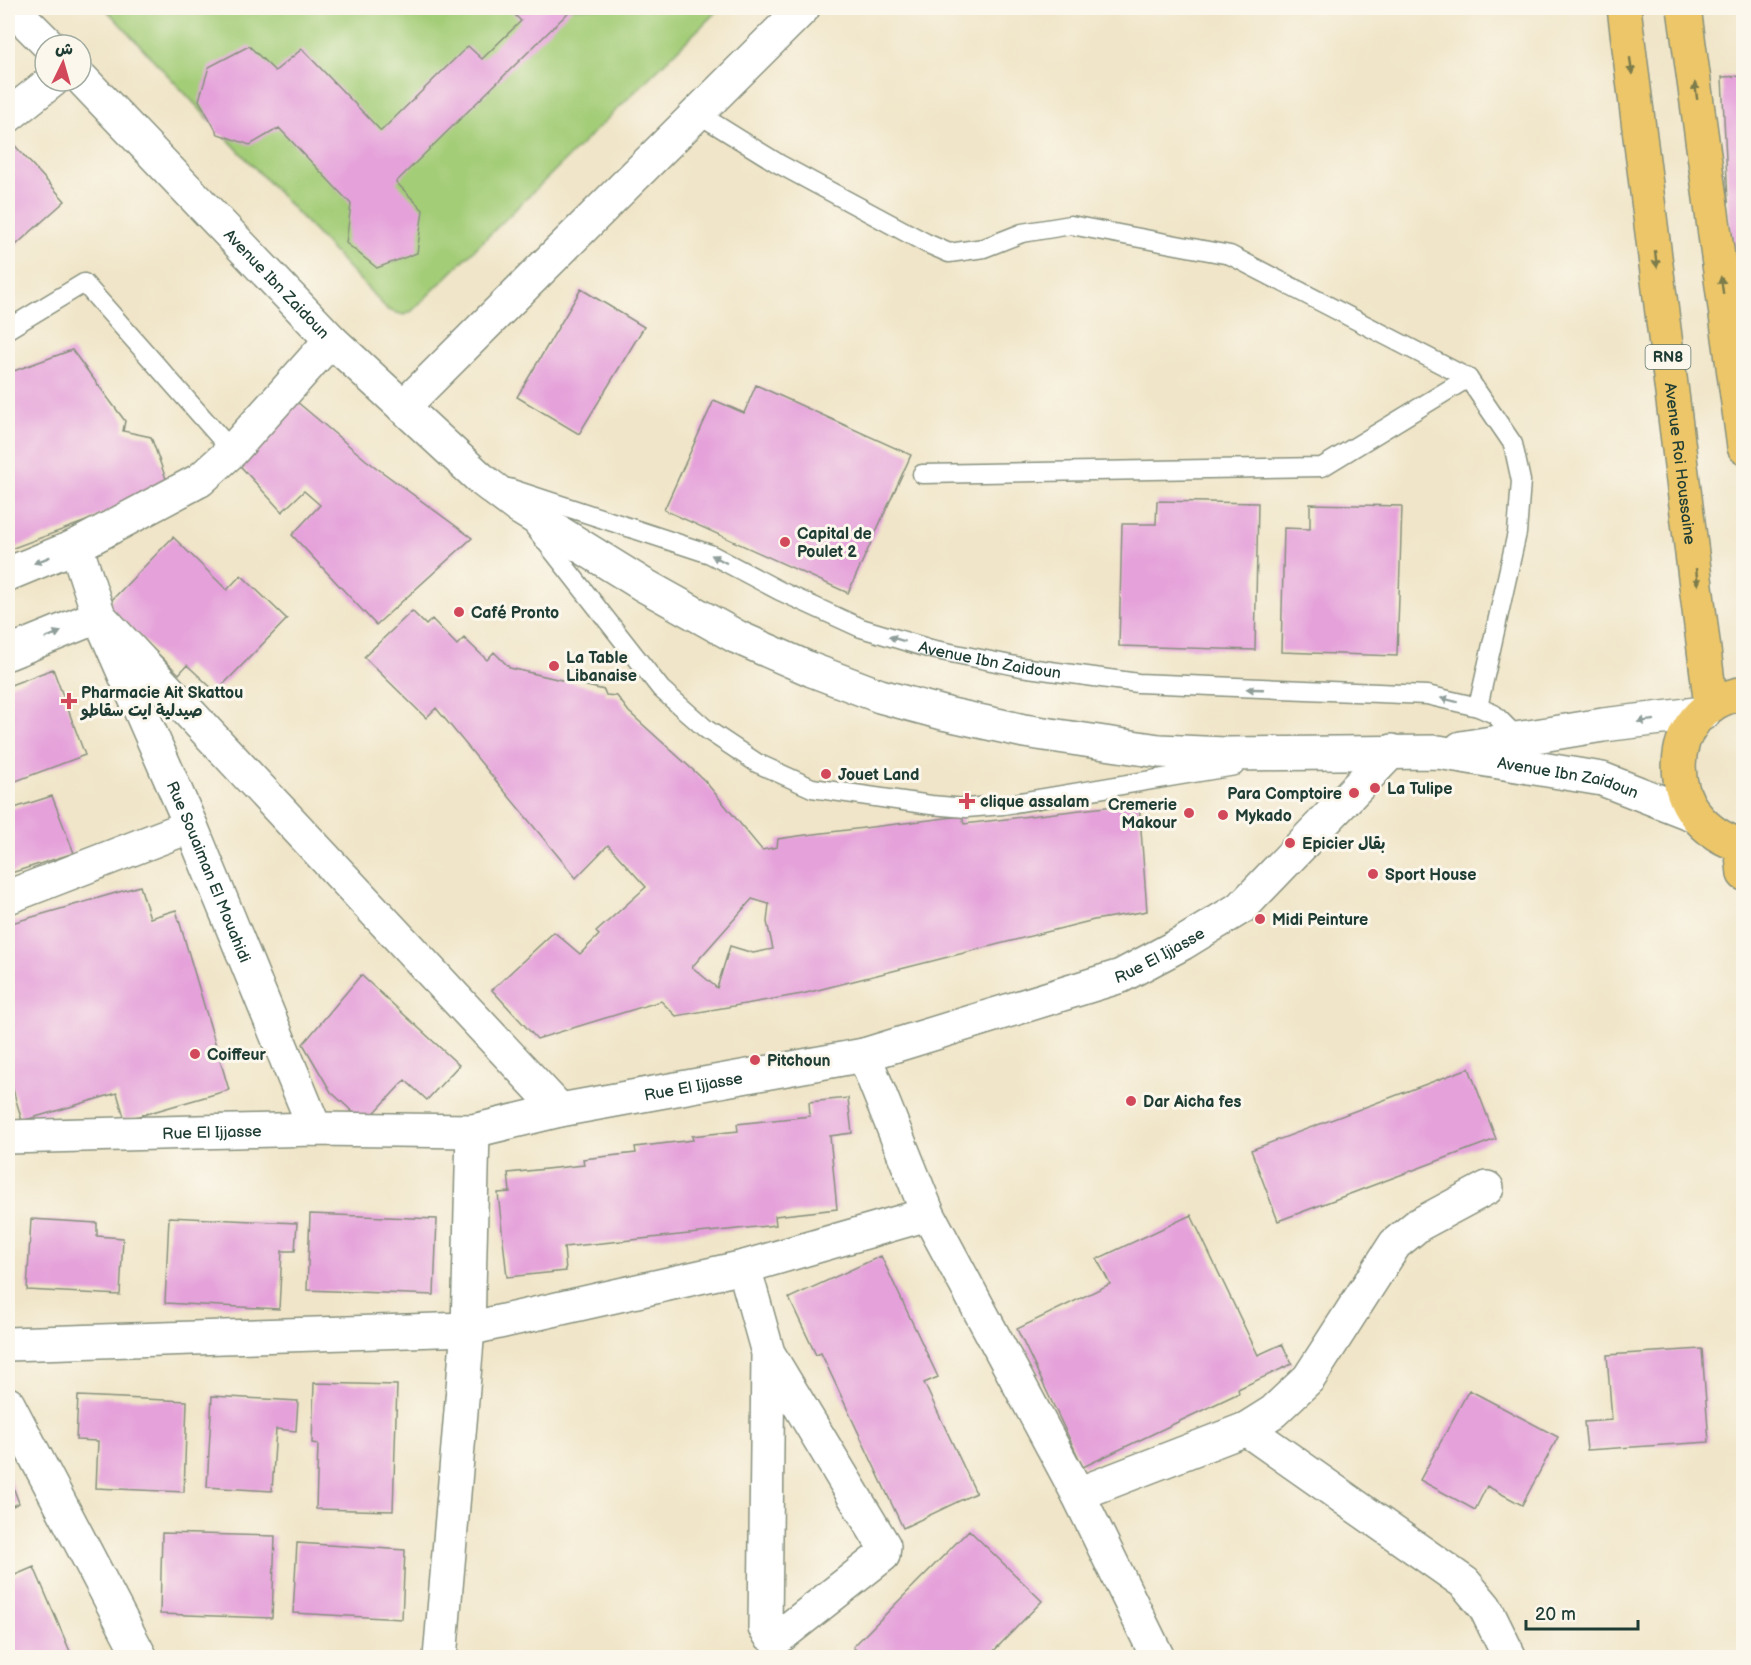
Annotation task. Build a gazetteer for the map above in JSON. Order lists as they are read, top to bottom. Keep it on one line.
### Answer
{"streets":{"main road":["RN8","Avenue Roi Houssaine"],"street":["Avenue Ibn Zaidoun","Rue Souaiman El Mouahidi","Rue El Ijjasse"]},"crossings":[["Avenue Ibn Zaidoun","Avenue Roi Houssaine"],["Avenue Ibn Zaidoun","Rue El Ijjasse"],["Rue Souaiman El Mouahidi","Rue El Ijjasse"]],"places":{"other":["Capital de Poulet 2","Café Pronto","La Table Libanaise","Jouet Land","La Tulipe","Para Comptoire","Cremerie Makour","Mykado","Epicier بقال","Sport House","Midi Peinture","Coiffeur","Pitchoun","Dar Aicha fes"],"health":["Pharmacie Ait Skattou صيدلية ايت سقاطو","clique assalam"]},"scale_bar":"20 m","north":"top"}
